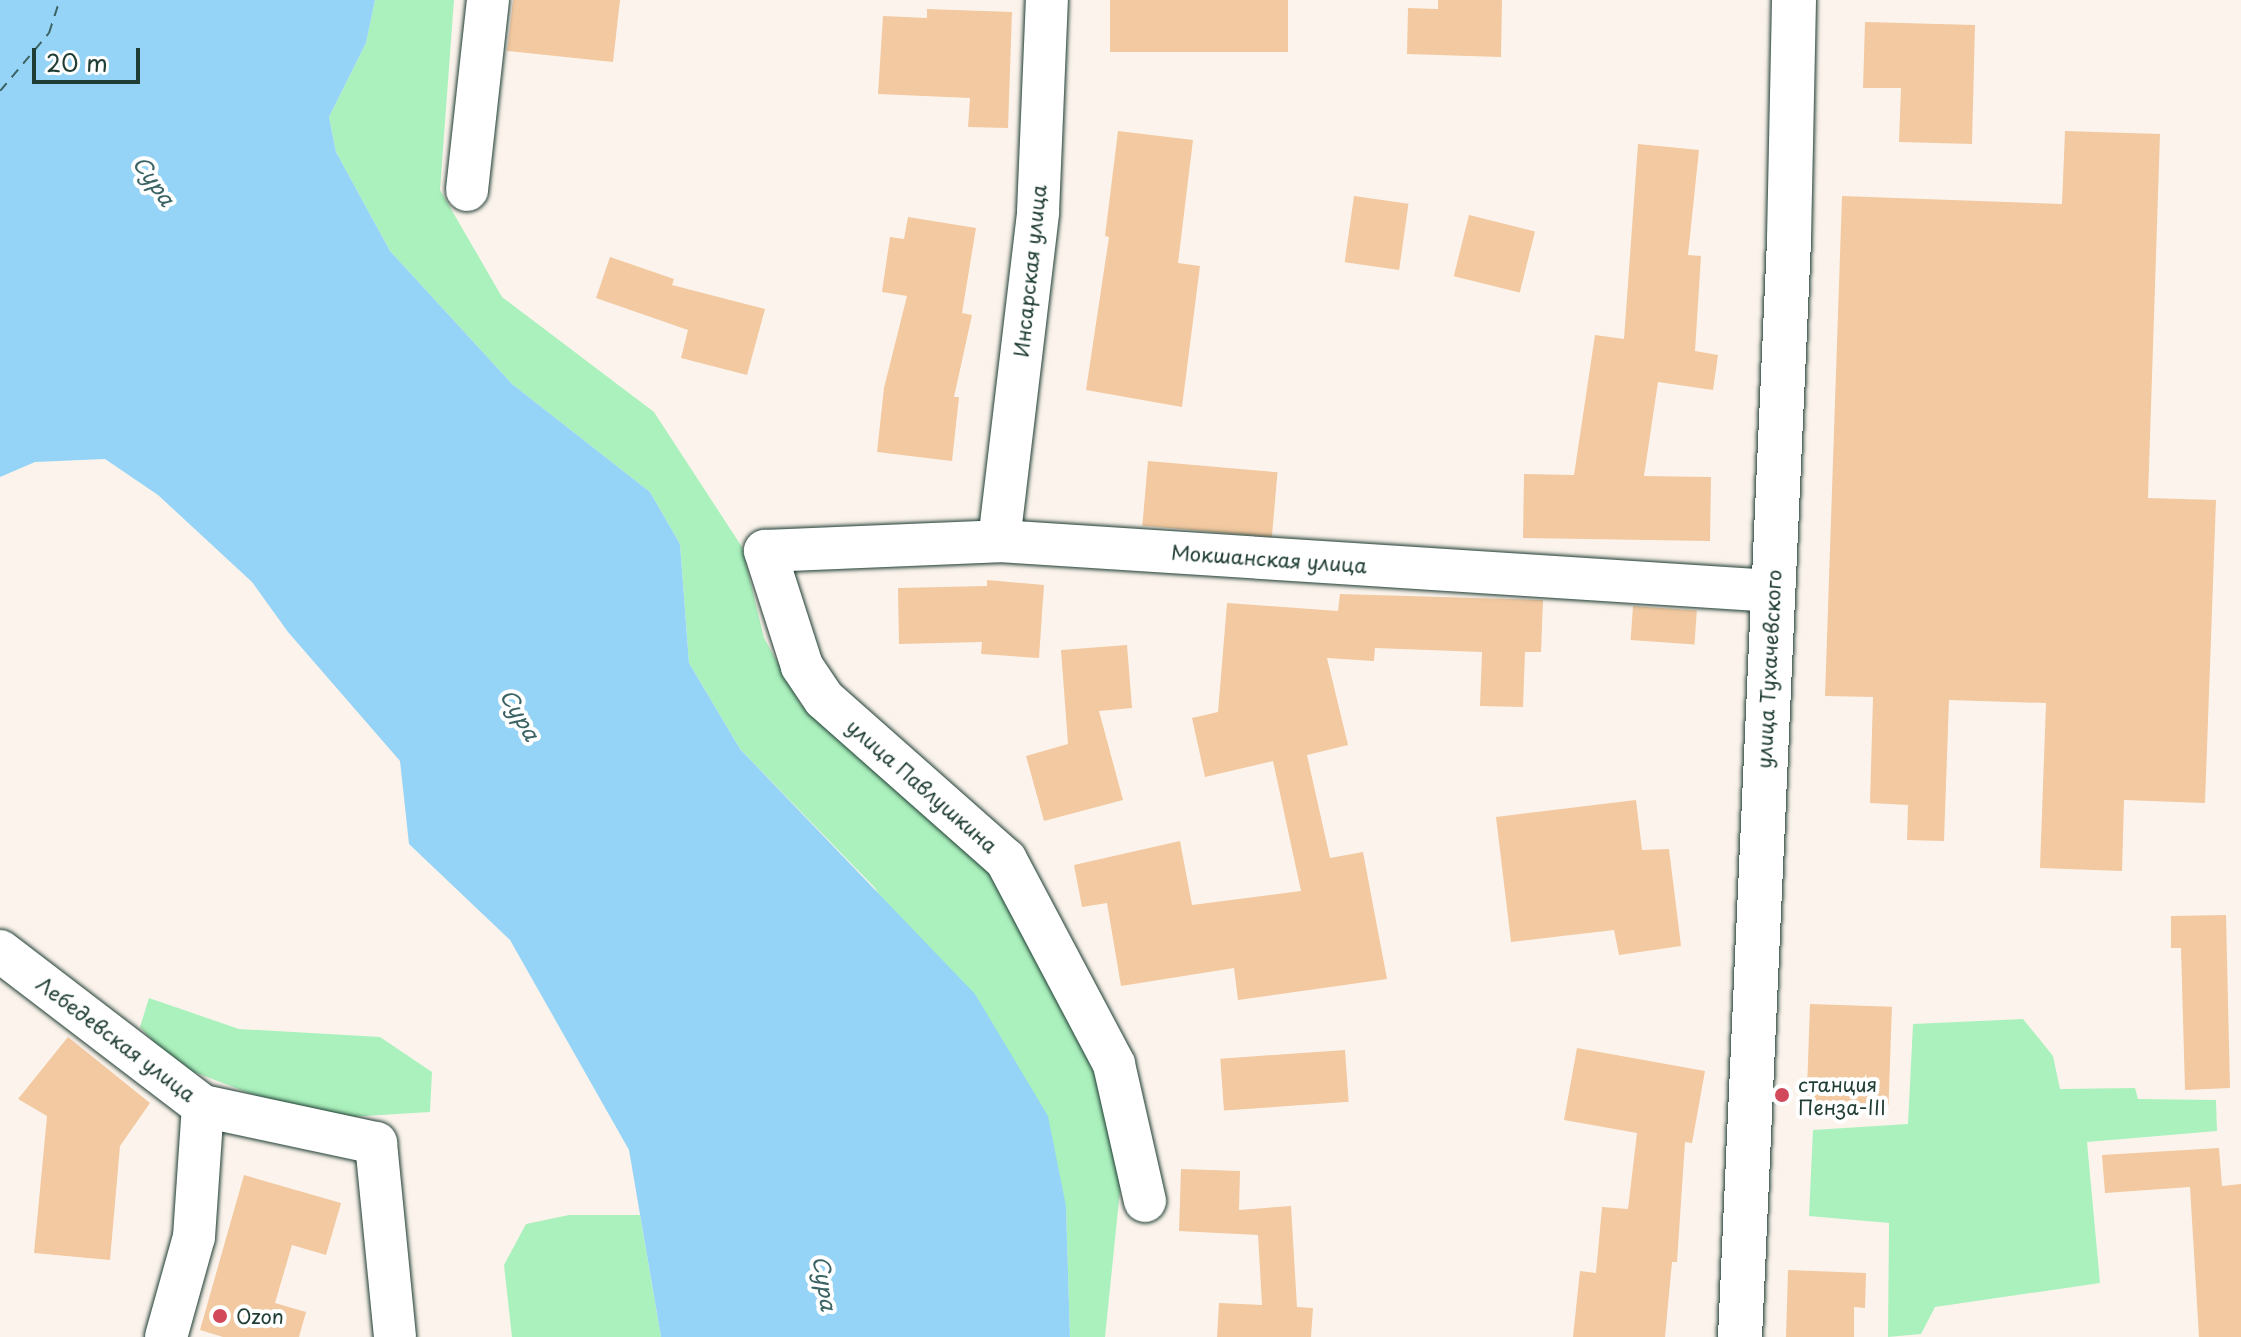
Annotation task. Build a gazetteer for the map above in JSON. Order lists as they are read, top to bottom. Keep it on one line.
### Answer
{"streets":{"main road":["улица Тухачевского"],"street":["Инсарская улица","Мокшанская улица","улица Павлушкина","Лебедевская улица"]},"crossings":[["Инсарская улица","Мокшанская улица"],["Мокшанская улица","улица Тухачевского"],["Мокшанская улица","улица Павлушкина"]],"water":["Сура"],"places":["станция Пенза-III","Ozon"],"scale_bar":"20 m"}
